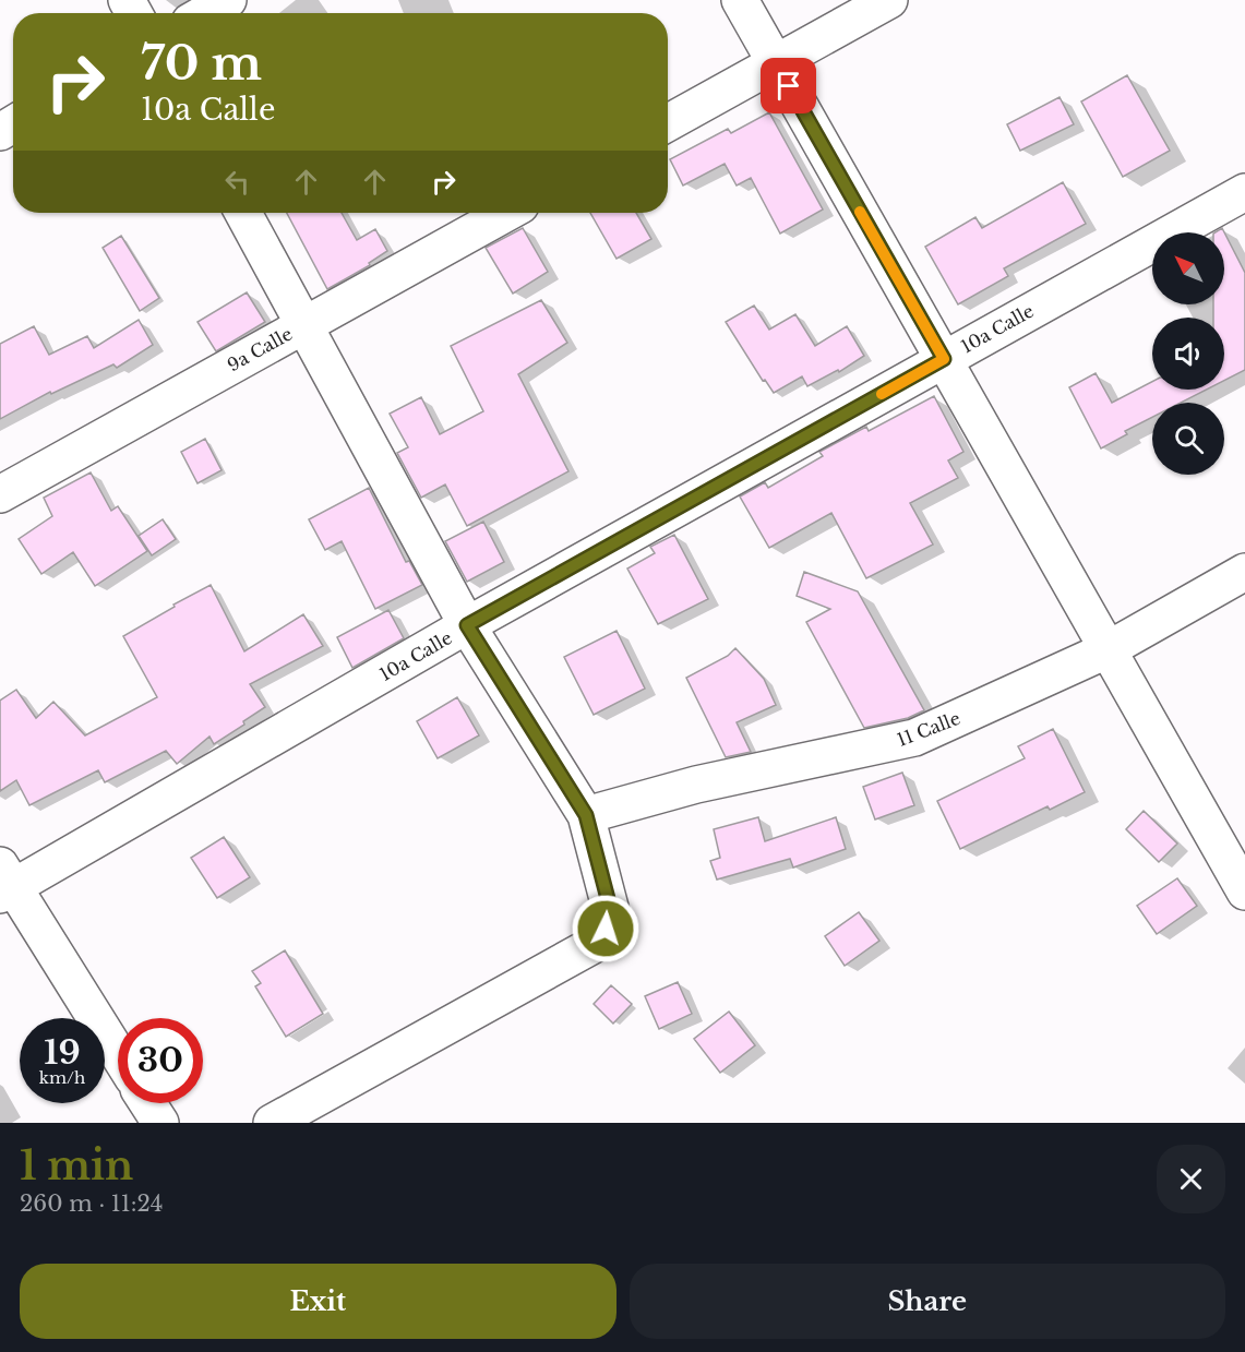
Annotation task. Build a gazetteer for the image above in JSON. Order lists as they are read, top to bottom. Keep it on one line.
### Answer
{"streets":{"street":["10a Calle","9a Calle","11 Calle"]},"north":"top left","page":{"turn":["70 m","10a Calle"],"speed":"19 km/h","limit":"30","heading":["1 min","260 m · 11:24"],"buttons":["Exit","Share"]}}
